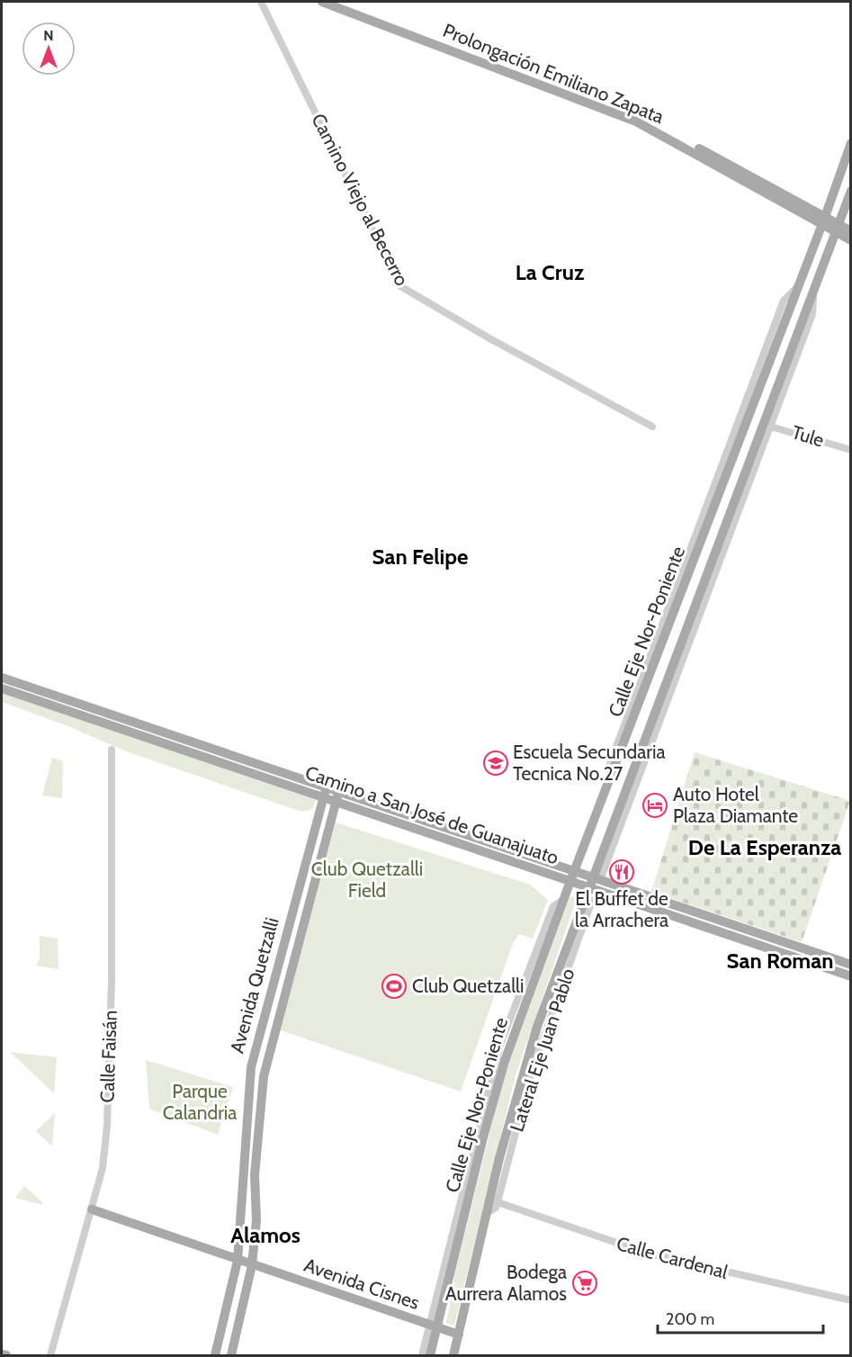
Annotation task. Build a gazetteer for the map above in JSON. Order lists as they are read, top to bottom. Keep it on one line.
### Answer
{"streets":{"main road":["Prolongación Emiliano Zapata","Calle Eje Nor-Poniente","Camino a San José de Guanajuato","Avenida Quetzalli","Avenida Cisnes"],"street":["Camino Viejo al Becerro","Tule","Lateral Eje Juan Pablo","Calle Faisán","Calle Cardenal"]},"crossings":[["Prolongación Emiliano Zapata","Calle Eje Nor-Poniente"],["Tule","Calle Eje Nor-Poniente"],["Calle Eje Nor-Poniente","Camino a San José de Guanajuato"],["Calle Eje Nor-Poniente","Lateral Eje Juan Pablo"],["Calle Eje Nor-Poniente","Avenida Cisnes"],["Camino a San José de Guanajuato","Avenida Quetzalli"],["Camino a San José de Guanajuato","Lateral Eje Juan Pablo"],["Avenida Quetzalli","Avenida Cisnes"],["Lateral Eje Juan Pablo","Calle Cardenal"],["Calle Faisán","Avenida Cisnes"]],"districts":["La Cruz","San Felipe","De La Esperanza","San Roman","Alamos"],"parks":["Club Quetzalli Field","Parque Calandria"],"places":{"school or university":["Escuela Secundaria Tecnica No.27"],"hotel":["Auto Hotel Plaza Diamante"],"restaurant":["El Buffet de la Arrachera"],"sports":["Club Quetzalli"],"supermarket":["Bodega Aurrera Alamos"]},"scale_bar":"200 m","north":"top"}
